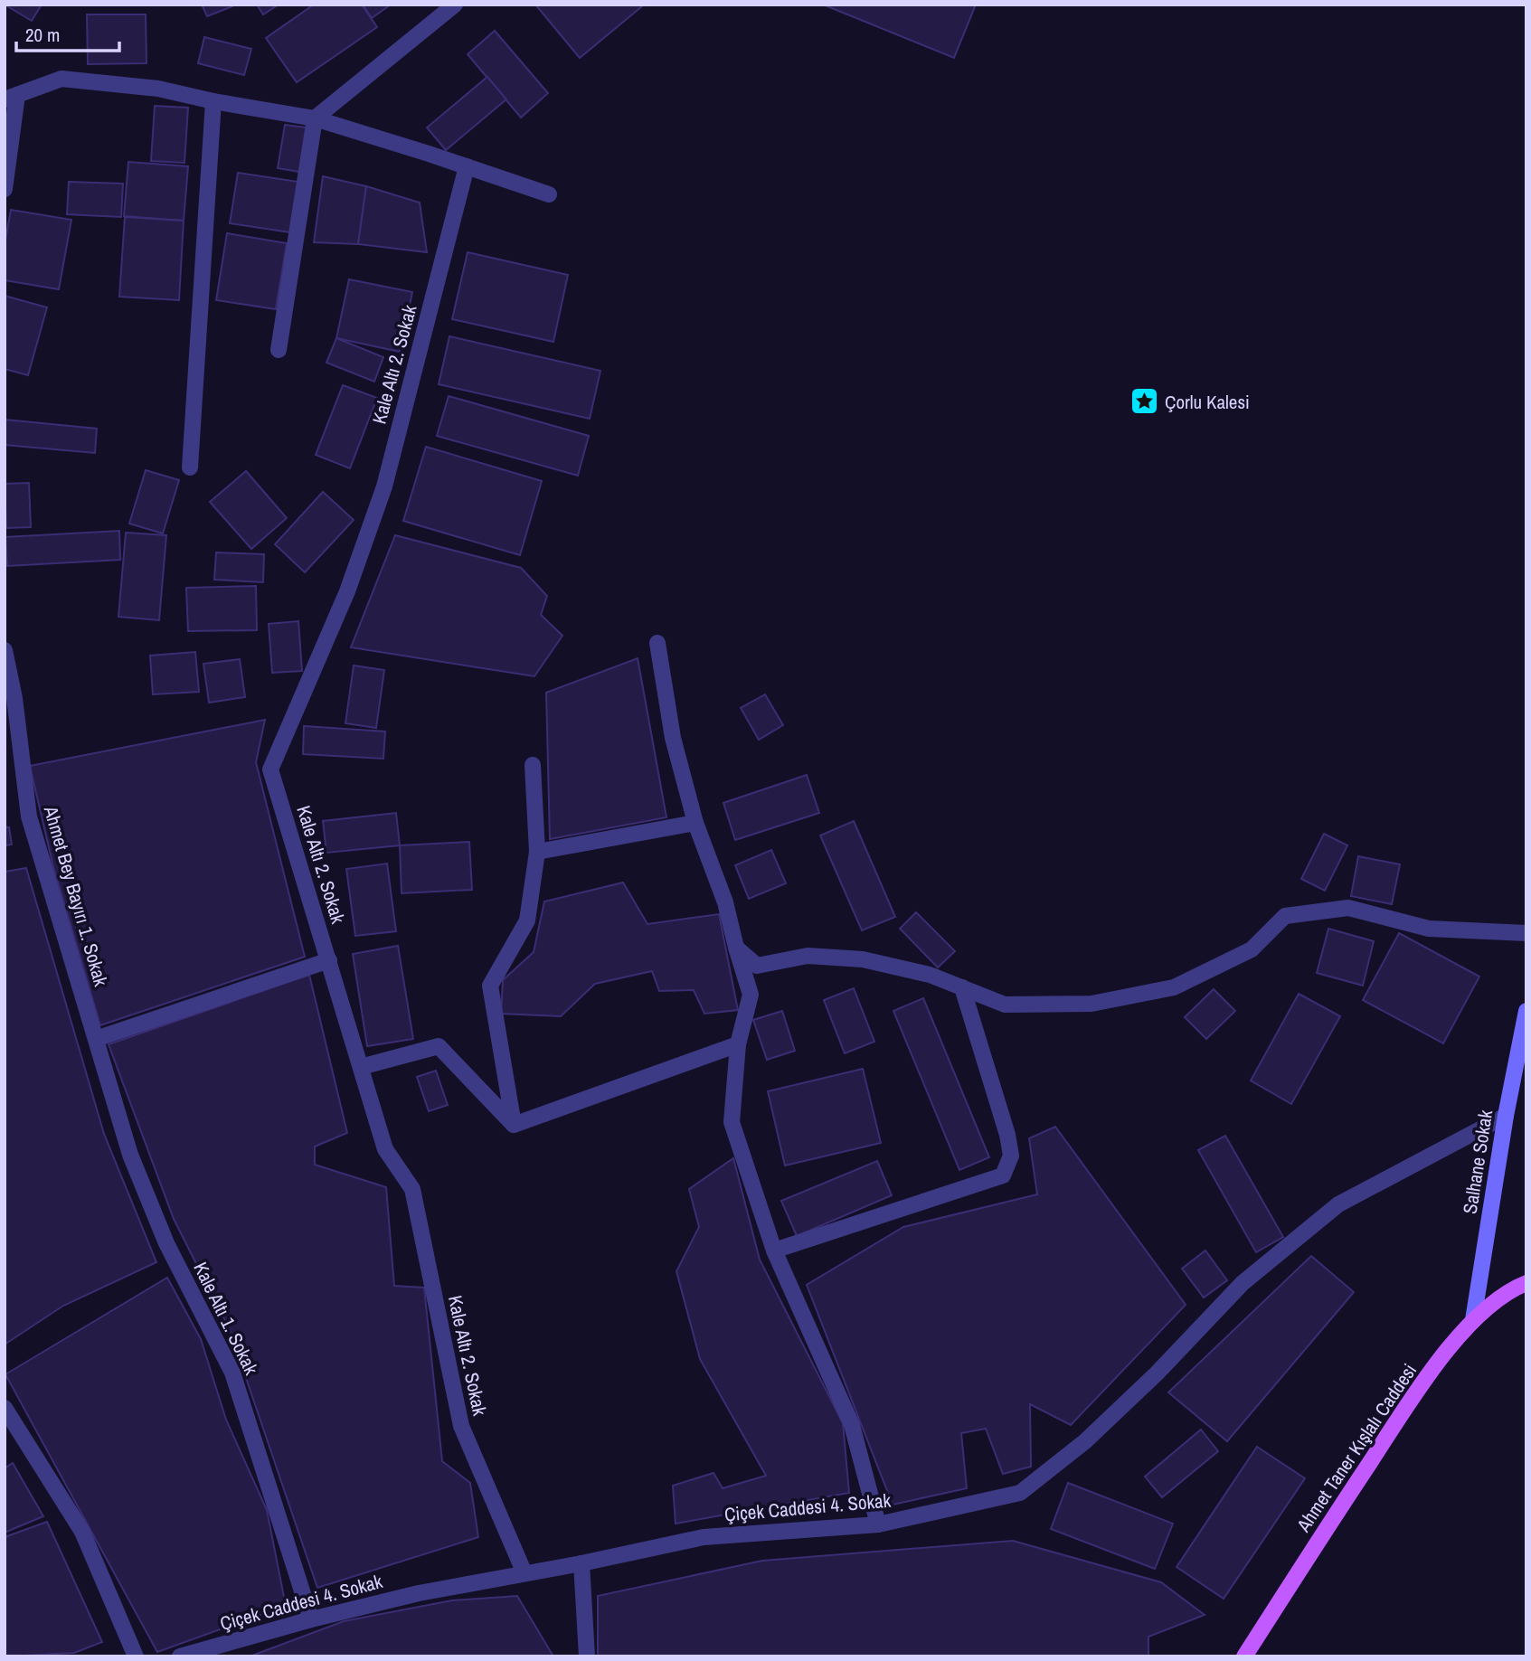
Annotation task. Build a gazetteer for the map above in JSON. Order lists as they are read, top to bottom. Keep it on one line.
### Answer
{"streets":{"main road":["Ahmet Taner Kışlalı Caddesi"],"street":["Kale Altı 2. Sokak","Ahmet Bey Bayırı 1. Sokak","Salhane Sokak","Kale Altı 1. Sokak","Çiçek Caddesi 4. Sokak"]},"crossings":[["Kale Altı 2. Sokak","Çiçek Caddesi 4. Sokak"],["Ahmet Bey Bayırı 1. Sokak","Kale Altı 1. Sokak"],["Salhane Sokak","Ahmet Taner Kışlalı Caddesi"],["Salhane Sokak","Çiçek Caddesi 4. Sokak"],["Kale Altı 1. Sokak","Çiçek Caddesi 4. Sokak"]],"places":{"place":["Çorlu Kalesi"]},"scale_bar":"20 m"}
